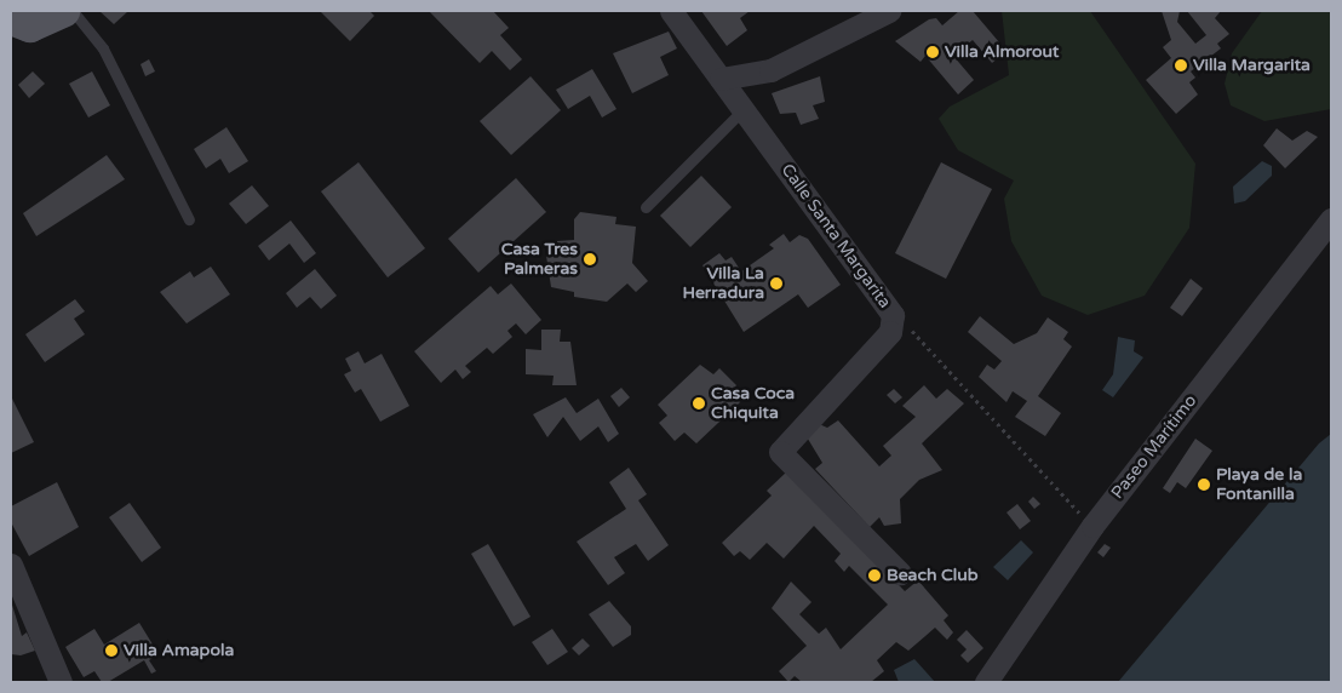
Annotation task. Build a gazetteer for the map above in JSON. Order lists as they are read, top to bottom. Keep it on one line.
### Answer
{"streets":{"street":["Calle Santa Margarita","Paseo Marítimo"]},"places":["Villa Almorout","Villa Margarita","Casa Tres Palmeras","Villa La Herradura","Casa Coca Chiquita","Playa de la Fontanilla","Beach Club","Villa Amapola"]}
